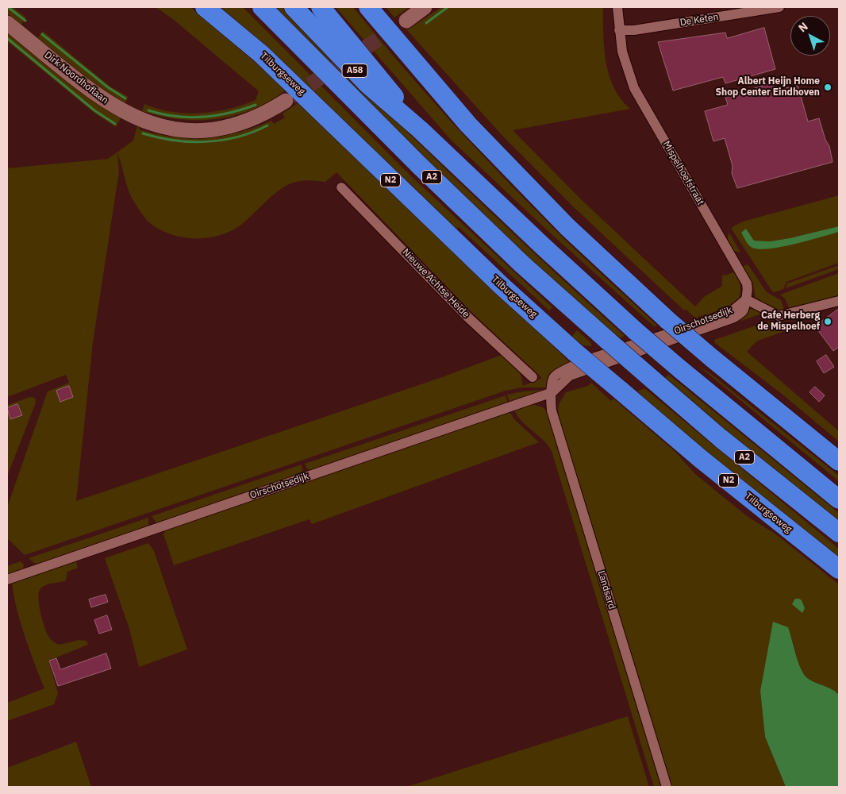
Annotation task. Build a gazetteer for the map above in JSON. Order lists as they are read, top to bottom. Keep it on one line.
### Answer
{"streets":{"highway":["A58","Tilburgseweg","A2","N2"],"street":["De Keten","Dirk Noordhoflaan","Mispelhoefstraat","Nieuwe Achtse Heide","Oirschotsedijk","Landsard"]},"crossings":[["De Keten","Mispelhoefstraat"],["A58","A2"],["Mispelhoefstraat","Oirschotsedijk"],["Oirschotsedijk","Landsard"]],"places":["Albert Heijn Home Shop Center Eindhoven","Cafe Herberg de Mispelhoef"],"north":"top left"}
